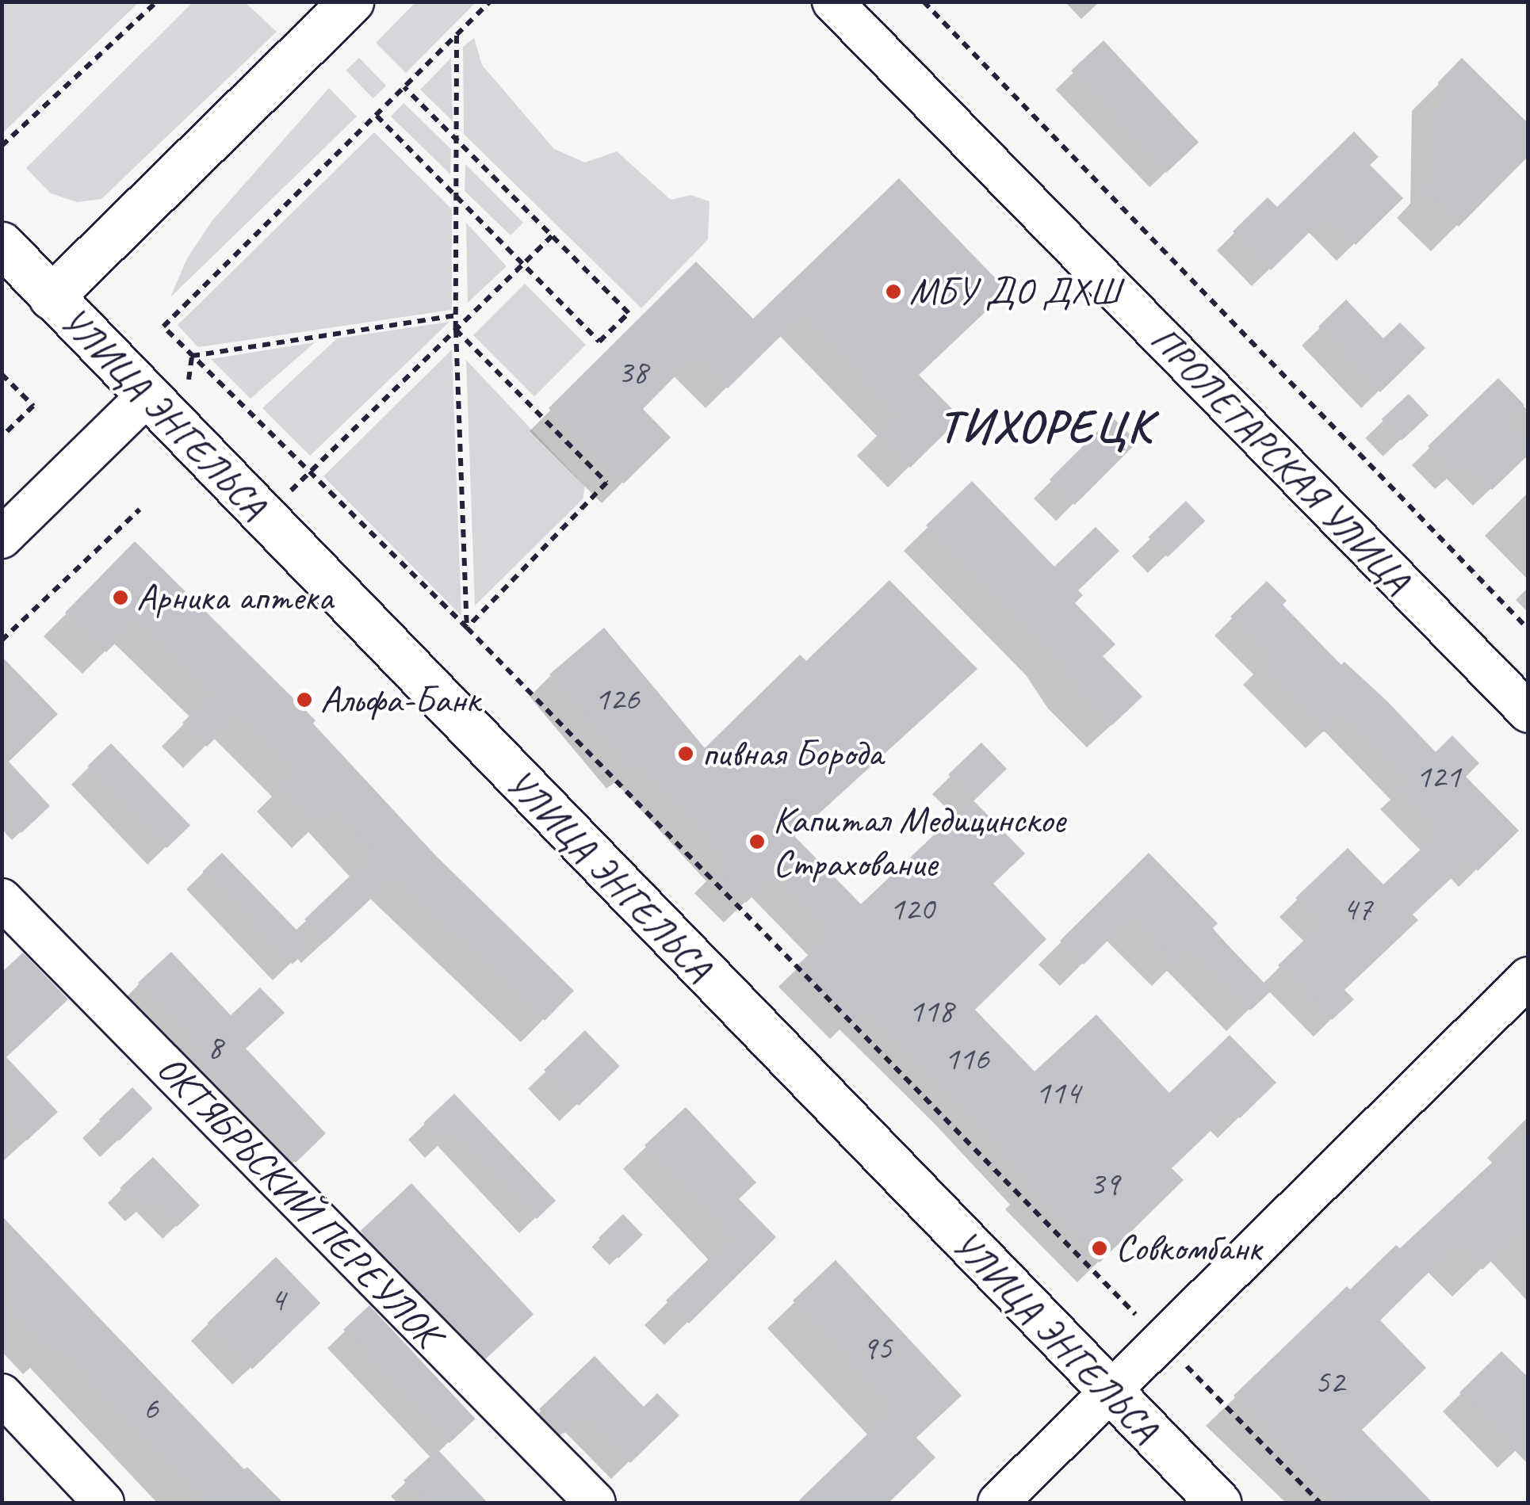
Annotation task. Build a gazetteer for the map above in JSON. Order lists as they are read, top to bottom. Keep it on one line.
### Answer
{"streets":{"main road":["УЛИЦА ЭНГЕЛЬСА"],"street":["ПРОЛЕТАРСКАЯ УЛИЦА","ОКТЯБРЬСКИЙ ПЕРЕУЛОК"]},"districts":["ТИХОРЕЦК"],"places":["МБУ ДО ДХШ","Арника аптека","Альфа-Банк","пивная Борода","Капитал Медицинское Страхование","Совкомбанк"],"house_numbers":["38","126","121","120","47","118","8","116","114","39","4","95","52","6"]}
